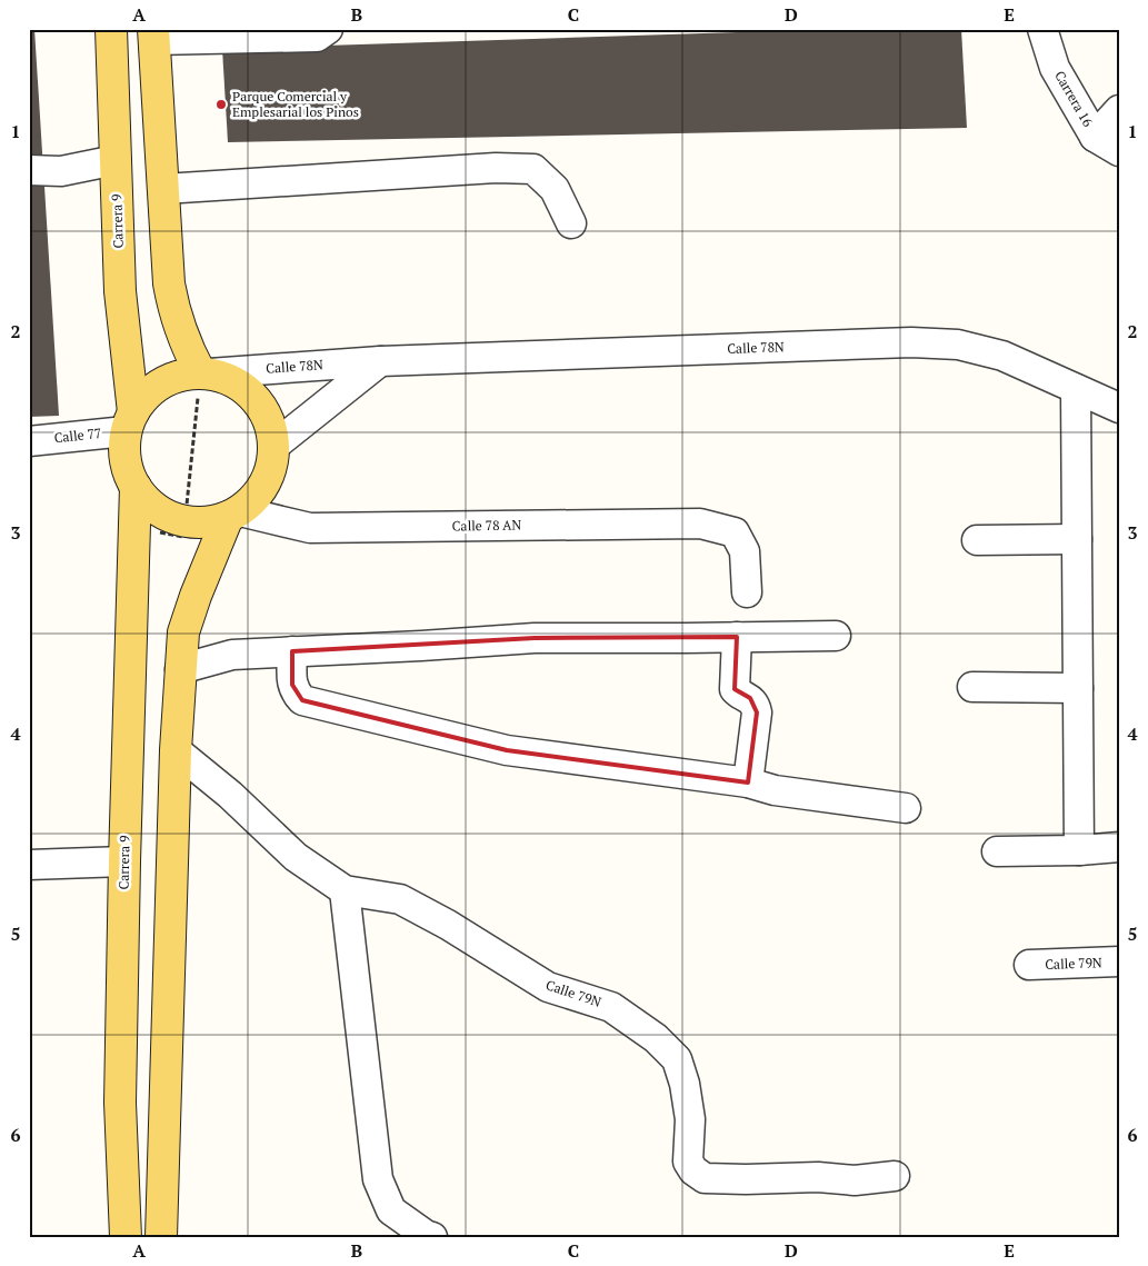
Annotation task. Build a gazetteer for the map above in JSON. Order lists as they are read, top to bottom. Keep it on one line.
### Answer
{"streets":{"main road":["Carrera 9"],"street":["Carrera 16","Calle 78N","Calle 77","Calle 78 AN","Calle 79N"]},"crossings":[["Carrera 9","Calle 77"]],"places":["Parque Comercial y Emplesarial los Pinos"],"grid":{"columns":["A","B","C","D","E"],"rows":["1","2","3","4","5","6"]}}
